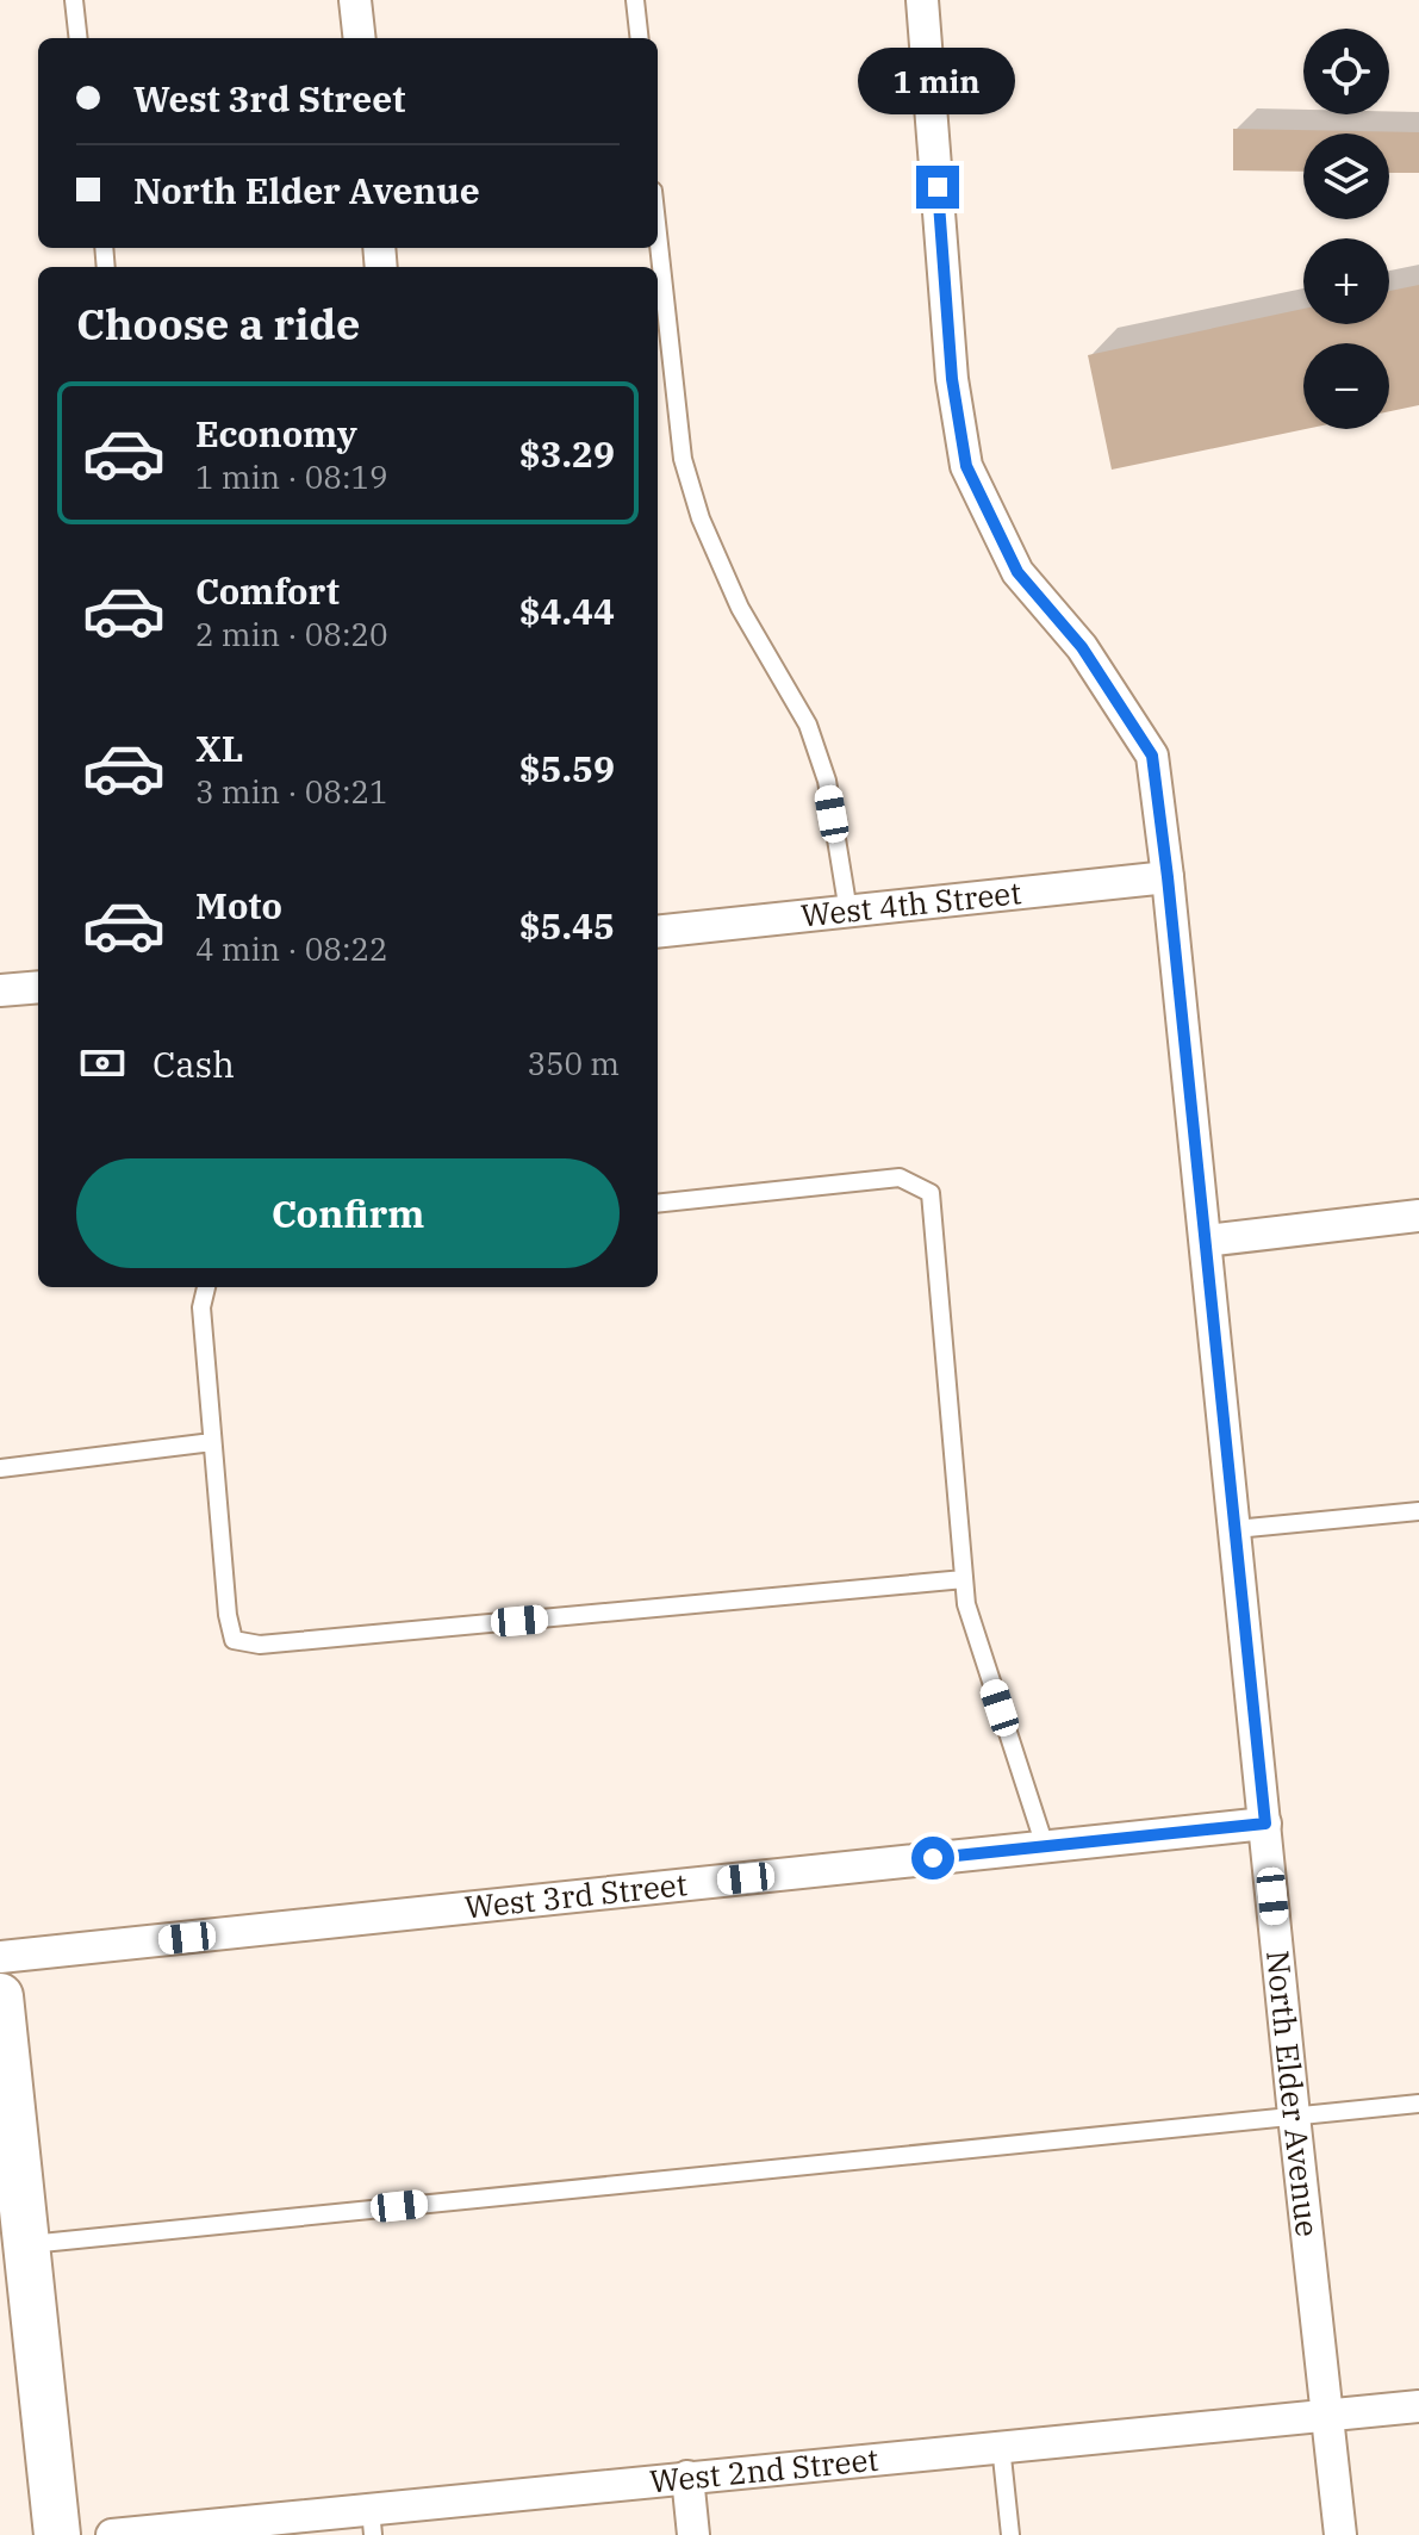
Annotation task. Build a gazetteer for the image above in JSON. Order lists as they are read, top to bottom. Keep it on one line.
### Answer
{"streets":{"street":["West 4th Street","West 3rd Street","North Elder Avenue","West 2nd Street"]},"crossings":[["West 4th Street","North Elder Avenue"],["West 3rd Street","North Elder Avenue"],["North Elder Avenue","West 2nd Street"]],"page":{"map_buttons":["+","−"],"banner":["West 3rd Street","North Elder Avenue"],"bubble":"1 min","heading":"Choose a ride","list":[{"name":"Economy","note":"1 min · 08:19","value":"$3.29"},{"name":"Comfort","note":"2 min · 08:20","value":"$4.44"},{"name":"XL","note":"3 min · 08:21","value":"$5.59"},{"name":"Moto","note":"4 min · 08:22","value":"$5.45"}],"pay":["Cash","350 m"],"buttons":"Confirm"}}
